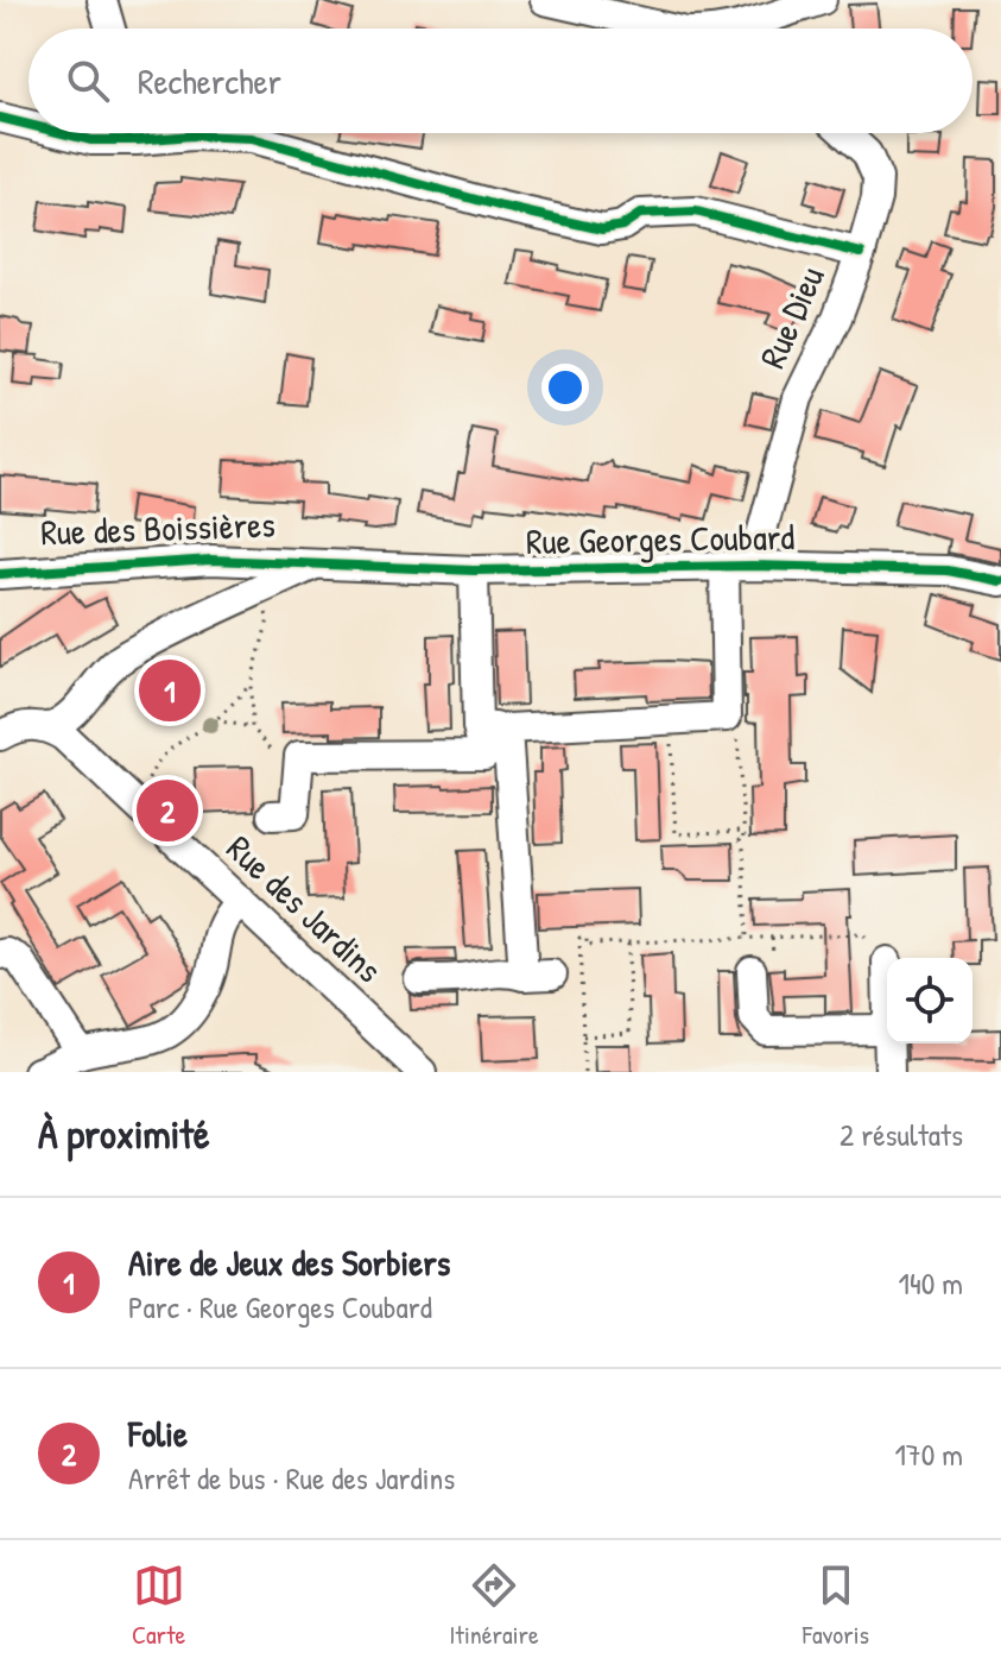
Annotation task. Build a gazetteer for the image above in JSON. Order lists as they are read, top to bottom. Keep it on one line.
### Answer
{"streets":{"street":["Rue Dieu","Rue des Boissières","Rue Georges Coubard","Rue des Jardins"]},"crossings":[["Rue Dieu","Rue Georges Coubard"],["Rue des Boissières","Rue Georges Coubard"],["Rue Georges Coubard","Rue des Jardins"]],"page":{"search":"Rechercher","pins":["1","2"],"heading":["À proximité","2 résultats"],"list":[{"mark":"1","name":"Aire de Jeux des Sorbiers","note":"Parc · Rue Georges Coubard","value":"140 m"},{"mark":"2","name":"Folie","note":"Arrêt de bus · Rue des Jardins","value":"170 m"}],"nav":["Carte","Itinéraire","Favoris"]}}
